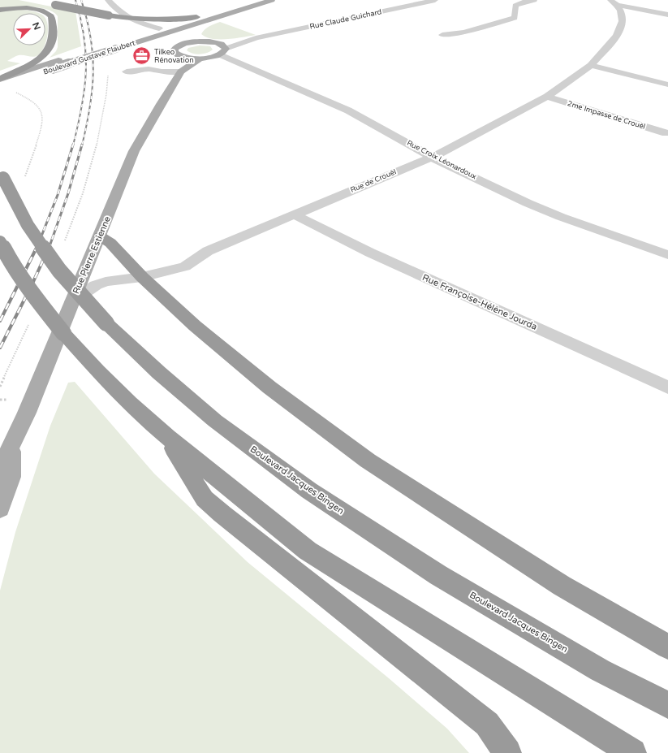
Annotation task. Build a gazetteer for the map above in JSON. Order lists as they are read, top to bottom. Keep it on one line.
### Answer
{"streets":{"highway":["Boulevard Jacques Bingen"],"main road":["Boulevard Gustave Flaubert","Rue Pierre Estienne"],"street":["Rue Claude Guichard","2me Impasse de Crouël","Rue Croix Léonardoux","Rue de Crouël","Rue Françoise-Hélène Jourda"]},"crossings":[["Rue Claude Guichard","Rue Croix Léonardoux"],["2me Impasse de Crouël","Rue de Crouël"],["Rue Croix Léonardoux","Rue de Crouël"],["Rue de Crouël","Rue Pierre Estienne"],["Rue de Crouël","Rue Françoise-Hélène Jourda"]],"places":{"office":["Tilkeo Rénovation"]},"north":"top right"}
